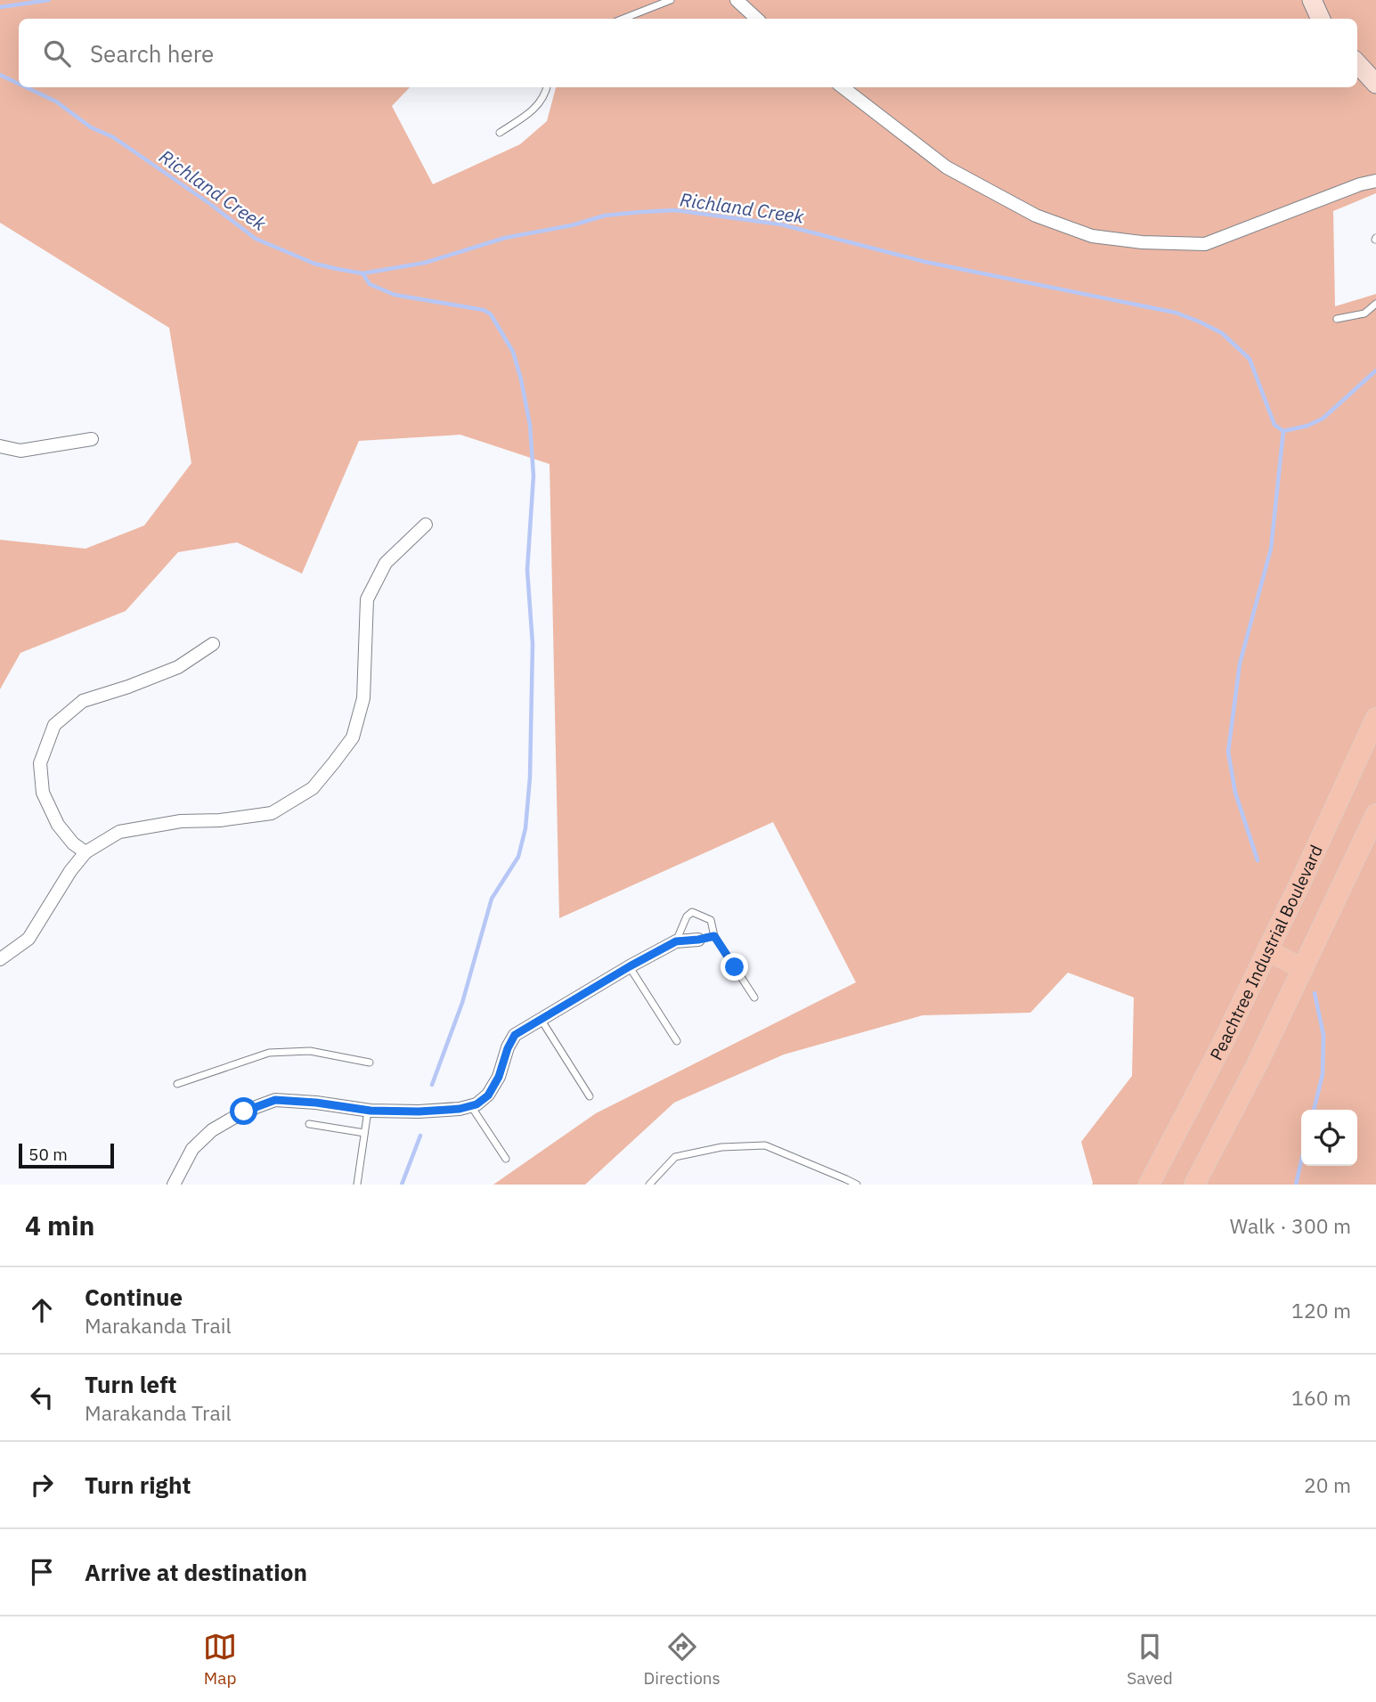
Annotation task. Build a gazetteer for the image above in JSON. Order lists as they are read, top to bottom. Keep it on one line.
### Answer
{"streets":{"main road":["Peachtree Industrial Boulevard"]},"water":["Richland Creek"],"scale_bar":"50 m","page":{"search":"Search here","scale":"50 m","heading":["4 min","Walk · 300 m"],"list":[["Continue","Marakanda Trail","120 m"],["Turn left","Marakanda Trail","160 m"],["Turn right","20 m"],"Arrive at destination"],"nav":["Map","Directions","Saved"]}}
